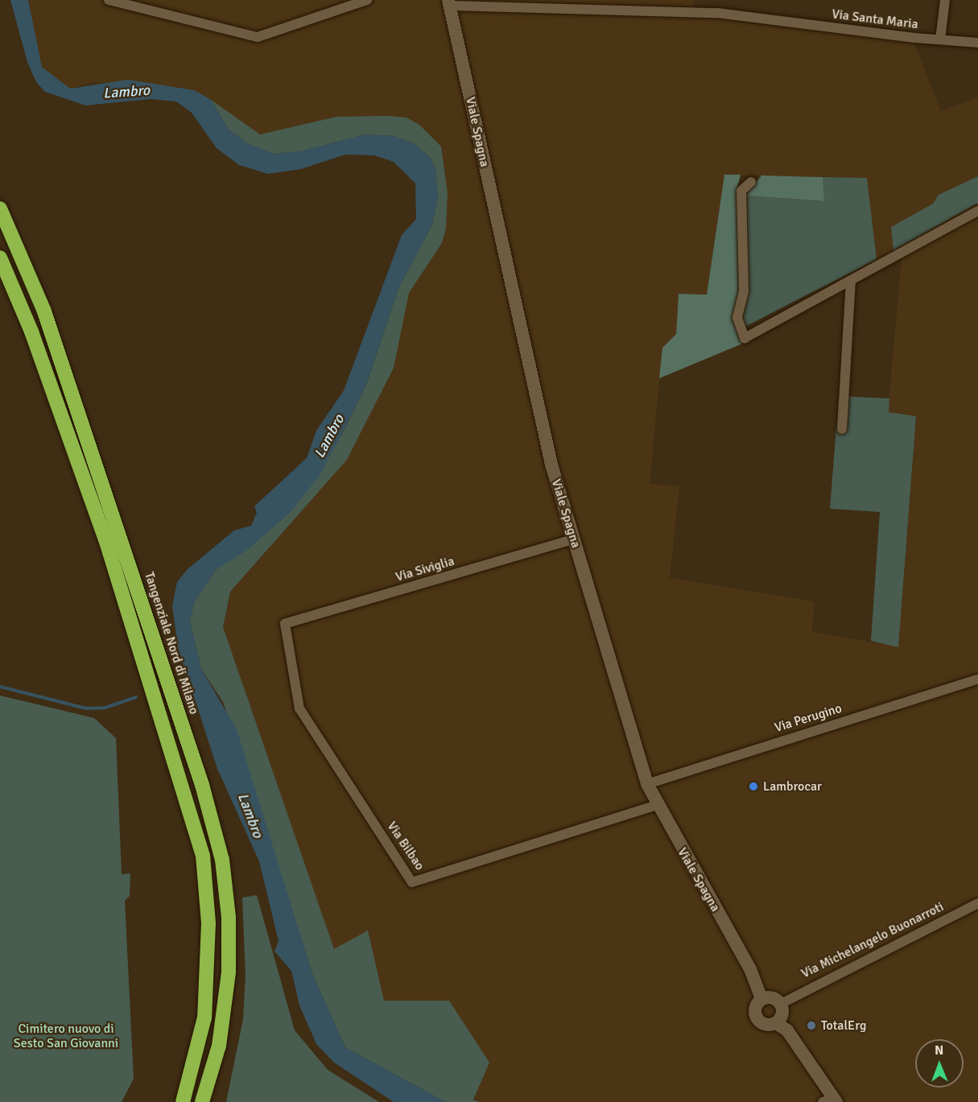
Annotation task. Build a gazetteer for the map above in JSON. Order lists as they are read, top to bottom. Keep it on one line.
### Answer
{"streets":{"highway":["Tangenziale Nord di Milano"],"street":["Via Santa Maria","Viale Spagna","Via Siviglia","Via Perugino","Via Bilbao","Via Michelangelo Buonarroti"]},"crossings":[["Via Santa Maria","Viale Spagna"],["Viale Spagna","Via Siviglia"],["Viale Spagna","Via Perugino"],["Viale Spagna","Via Bilbao"],["Viale Spagna","Via Michelangelo Buonarroti"],["Via Siviglia","Via Bilbao"]],"water":["Lambro"],"parks":["Cimitero nuovo di Sesto San Giovanni"],"places":["Lambrocar","TotalErg"],"north":"top"}
